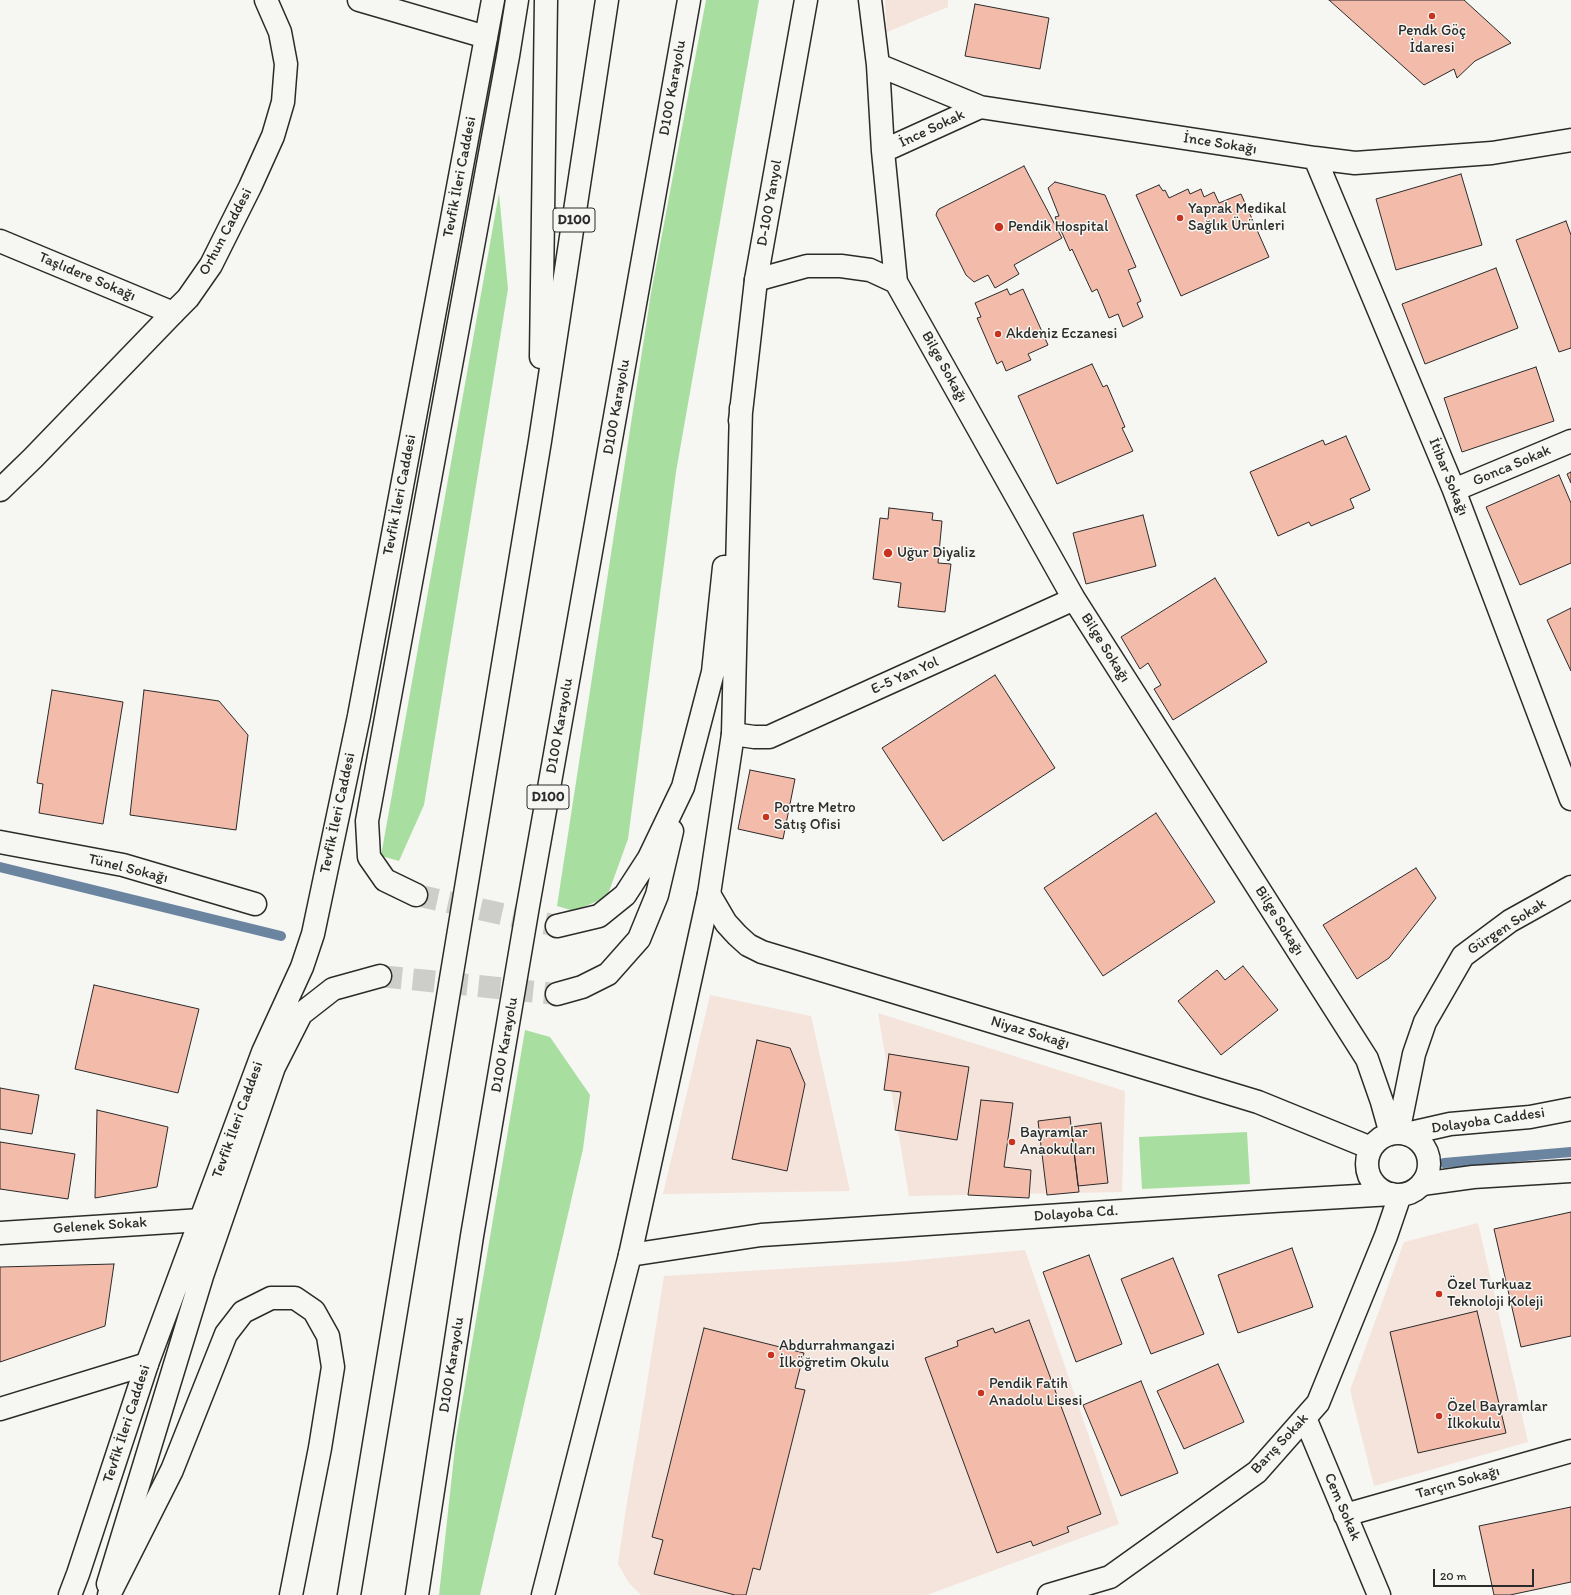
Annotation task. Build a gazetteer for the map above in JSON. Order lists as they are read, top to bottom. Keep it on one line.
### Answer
{"streets":{"main road":["D100 Karayolu","İnce Sokak","İnce Sokağı","Tevfik İleri Caddesi","D-100 Yanyol","D100","Orhun Caddesi","Taşlıdere Sokağı","Bilge Sokağı","Gonca Sokak","İtibar Sokağı","E-5 Yan Yol","Tünel Sokağı","Gürgen Sokak","Niyaz Sokağı","Dolayoba Caddesi","Dolayoba Cd.","Gelenek Sokak","Barış Sokak","Tarçın Sokağı","Cem Sokak"]},"crossings":[["İnce Sokak","İnce Sokağı"],["İnce Sokağı","İtibar Sokağı"],["Tevfik İleri Caddesi","Gelenek Sokak"],["Orhun Caddesi","Taşlıdere Sokağı"],["Bilge Sokağı","E-5 Yan Yol"],["Bilge Sokağı","Gürgen Sokak"],["Bilge Sokağı","Niyaz Sokağı"],["Bilge Sokağı","Dolayoba Caddesi"],["Bilge Sokağı","Dolayoba Cd."],["Bilge Sokağı","Barış Sokak"],["Gonca Sokak","İtibar Sokağı"],["Gürgen Sokak","Niyaz Sokağı"],["Gürgen Sokak","Dolayoba Caddesi"],["Gürgen Sokak","Dolayoba Cd."],["Gürgen Sokak","Barış Sokak"],["Niyaz Sokağı","Dolayoba Caddesi"],["Niyaz Sokağı","Dolayoba Cd."],["Niyaz Sokağı","Barış Sokak"],["Dolayoba Caddesi","Dolayoba Cd."],["Dolayoba Caddesi","Barış Sokak"],["Dolayoba Cd.","Barış Sokak"],["Barış Sokak","Cem Sokak"],["Tarçın Sokağı","Cem Sokak"]],"places":["Pendk Göç İdaresi","Yaprak Medikal Sağlık Ürünleri","Pendik Hospital","Akdeniz Eczanesi","Uğur Diyaliz","Portre Metro Satış Ofisi","Bayramlar Anaokulları","Özel Turkuaz Teknoloji Koleji","Abdurrahmangazi İlköğretim Okulu","Pendik Fatih Anadolu Lisesi","Özel Bayramlar İlkokulu"],"scale_bar":"20 m"}
